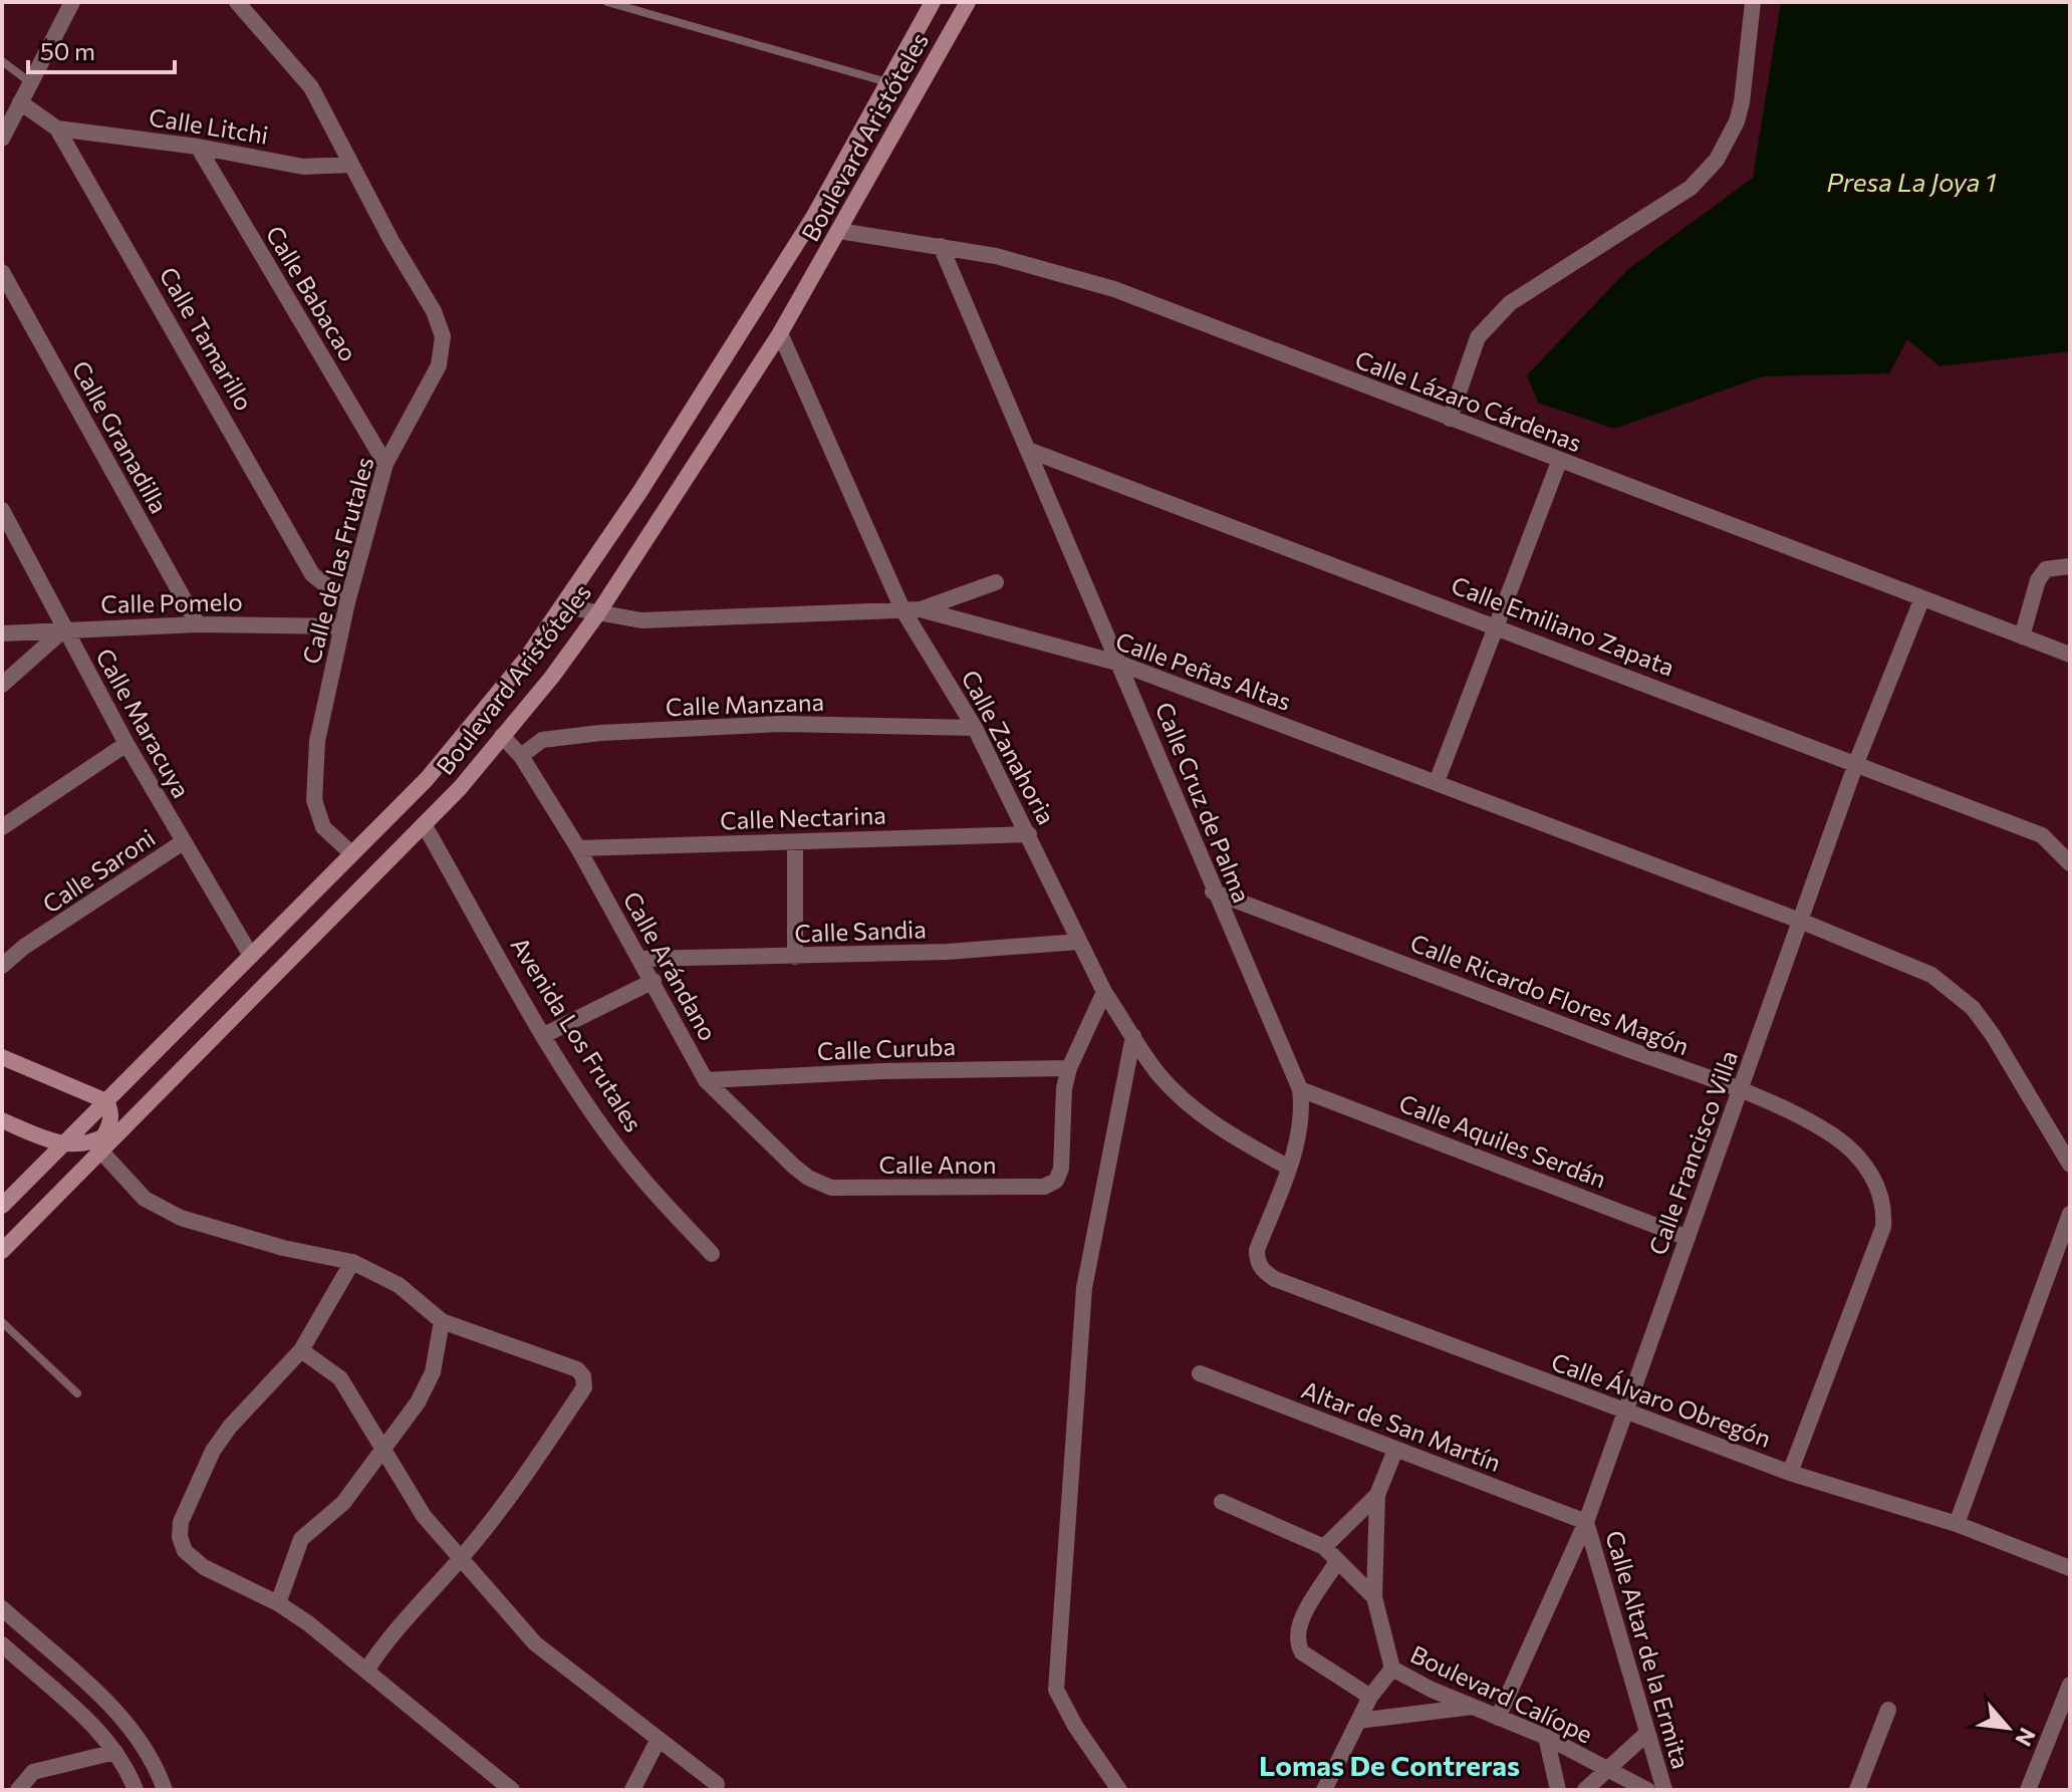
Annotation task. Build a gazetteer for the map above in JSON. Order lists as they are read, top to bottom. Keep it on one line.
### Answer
{"streets":{"street":["Calle Litchi","Boulevard Aristóteles","Calle Babacao","Calle Tamarillo","Calle Lázaro Cárdenas","Calle Granadilla","Calle de las Frutales","Calle Pomelo","Calle Emiliano Zapata","Calle Peñas Altas","Calle Manzana","Calle Maracuya","Calle Zanahoria","Calle Cruz de Palma","Calle Nectarina","Calle Saroni","Calle Sandia","Calle Arándano","Calle Ricardo Flores Magón","Avenida Los Frutales","Calle Curuba","Calle Aquiles Serdán","Calle Francisco Villa","Calle Anon","Calle Álvaro Obregón","Altar de San Martín","Calle Altar de la Ermita","Boulevard Calíope"]},"crossings":[["Calle Litchi","Calle Babacao"],["Calle Litchi","Calle Tamarillo"],["Calle Litchi","Calle de las Frutales"],["Boulevard Aristóteles","Calle Lázaro Cárdenas"],["Boulevard Aristóteles","Calle de las Frutales"],["Boulevard Aristóteles","Calle Peñas Altas"],["Boulevard Aristóteles","Calle Maracuya"],["Boulevard Aristóteles","Calle Zanahoria"],["Boulevard Aristóteles","Calle Arándano"],["Boulevard Aristóteles","Avenida Los Frutales"],["Calle Babacao","Calle de las Frutales"],["Calle Tamarillo","Calle de las Frutales"],["Calle Lázaro Cárdenas","Calle Cruz de Palma"],["Calle Lázaro Cárdenas","Calle Francisco Villa"],["Calle Granadilla","Calle Pomelo"],["Calle de las Frutales","Calle Pomelo"],["Calle Pomelo","Calle Maracuya"],["Calle Emiliano Zapata","Calle Cruz de Palma"],["Calle Emiliano Zapata","Calle Francisco Villa"],["Calle Peñas Altas","Calle Zanahoria"],["Calle Peñas Altas","Calle Cruz de Palma"],["Calle Peñas Altas","Calle Francisco Villa"],["Calle Manzana","Calle Zanahoria"],["Calle Manzana","Calle Arándano"],["Calle Maracuya","Calle Saroni"],["Calle Zanahoria","Calle Cruz de Palma"],["Calle Zanahoria","Calle Nectarina"],["Calle Zanahoria","Calle Sandia"],["Calle Cruz de Palma","Calle Ricardo Flores Magón"],["Calle Cruz de Palma","Calle Aquiles Serdán"],["Calle Cruz de Palma","Calle Álvaro Obregón"],["Calle Nectarina","Calle Arándano"],["Calle Sandia","Calle Arándano"],["Calle Arándano","Calle Curuba"],["Calle Arándano","Calle Anon"],["Calle Ricardo Flores Magón","Calle Francisco Villa"],["Calle Ricardo Flores Magón","Calle Álvaro Obregón"],["Calle Curuba","Calle Anon"],["Calle Aquiles Serdán","Calle Francisco Villa"],["Calle Francisco Villa","Calle Álvaro Obregón"],["Calle Francisco Villa","Altar de San Martín"],["Calle Francisco Villa","Calle Altar de la Ermita"],["Calle Francisco Villa","Boulevard Calíope"],["Altar de San Martín","Calle Altar de la Ermita"]],"districts":["Lomas De Contreras"],"water":["Presa La Joya 1"],"scale_bar":"50 m","north":"bottom right"}
